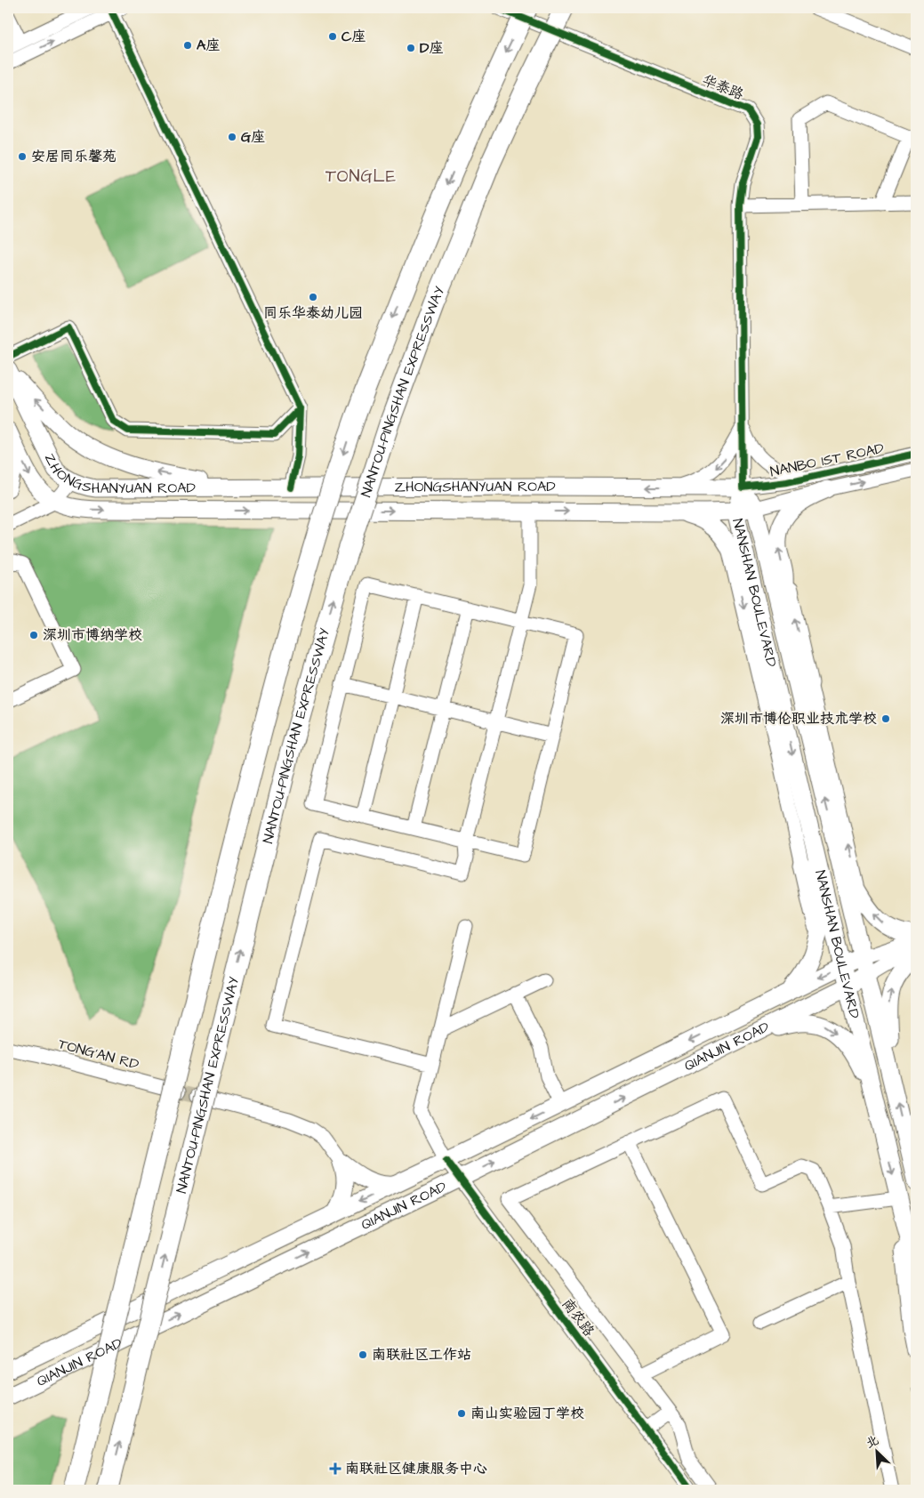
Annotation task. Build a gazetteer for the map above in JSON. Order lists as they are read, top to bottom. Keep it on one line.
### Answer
{"streets":{"highway":["NANTOU-PINGSHAN EXPRESSWAY"],"main road":["ZHONGSHANYUAN ROAD","NANSHAN BOULEVARD","QIANJIN ROAD"],"street":["华泰路","NANBO 1ST ROAD","TONG'AN RD","南农路"]},"crossings":[["华泰路","NANBO 1ST ROAD"],["华泰路","ZHONGSHANYUAN ROAD"],["华泰路","NANSHAN BOULEVARD"],["NANBO 1ST ROAD","ZHONGSHANYUAN ROAD"],["NANBO 1ST ROAD","NANSHAN BOULEVARD"],["ZHONGSHANYUAN ROAD","NANSHAN BOULEVARD"],["NANSHAN BOULEVARD","QIANJIN ROAD"],["QIANJIN ROAD","南农路"]],"districts":["TONGLE"],"places":{"other":["C座","A座","D座","G座","安居同乐馨苑","同乐华泰幼儿园","深圳市博纳学校","深圳市博伦职业技术学校","南联社区工作站","南山实验园丁学校"],"health":["南联社区健康服务中心"]},"north":"top left"}
